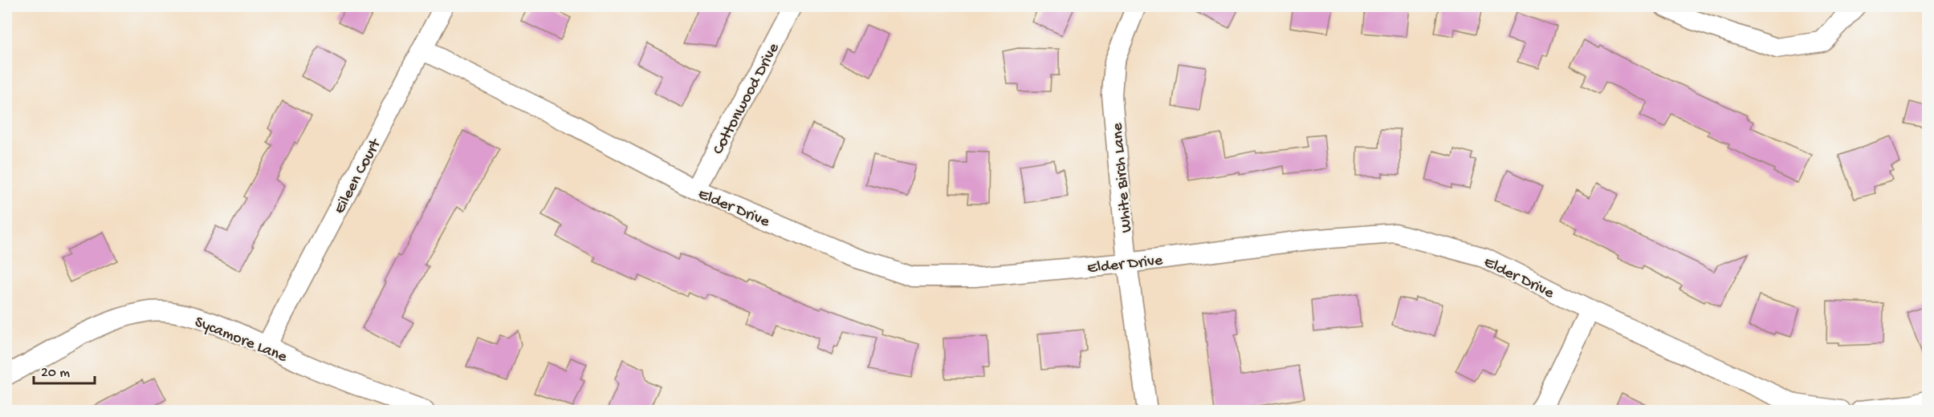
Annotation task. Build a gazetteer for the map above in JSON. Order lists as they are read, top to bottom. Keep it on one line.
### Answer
{"streets":{"street":["Cottonwood Drive","Eileen Court","White Birch Lane","Elder Drive","Sycamore Lane"]},"crossings":[["Cottonwood Drive","Elder Drive"],["Eileen Court","Elder Drive"],["Eileen Court","Sycamore Lane"],["White Birch Lane","Elder Drive"]],"scale_bar":"20 m"}
